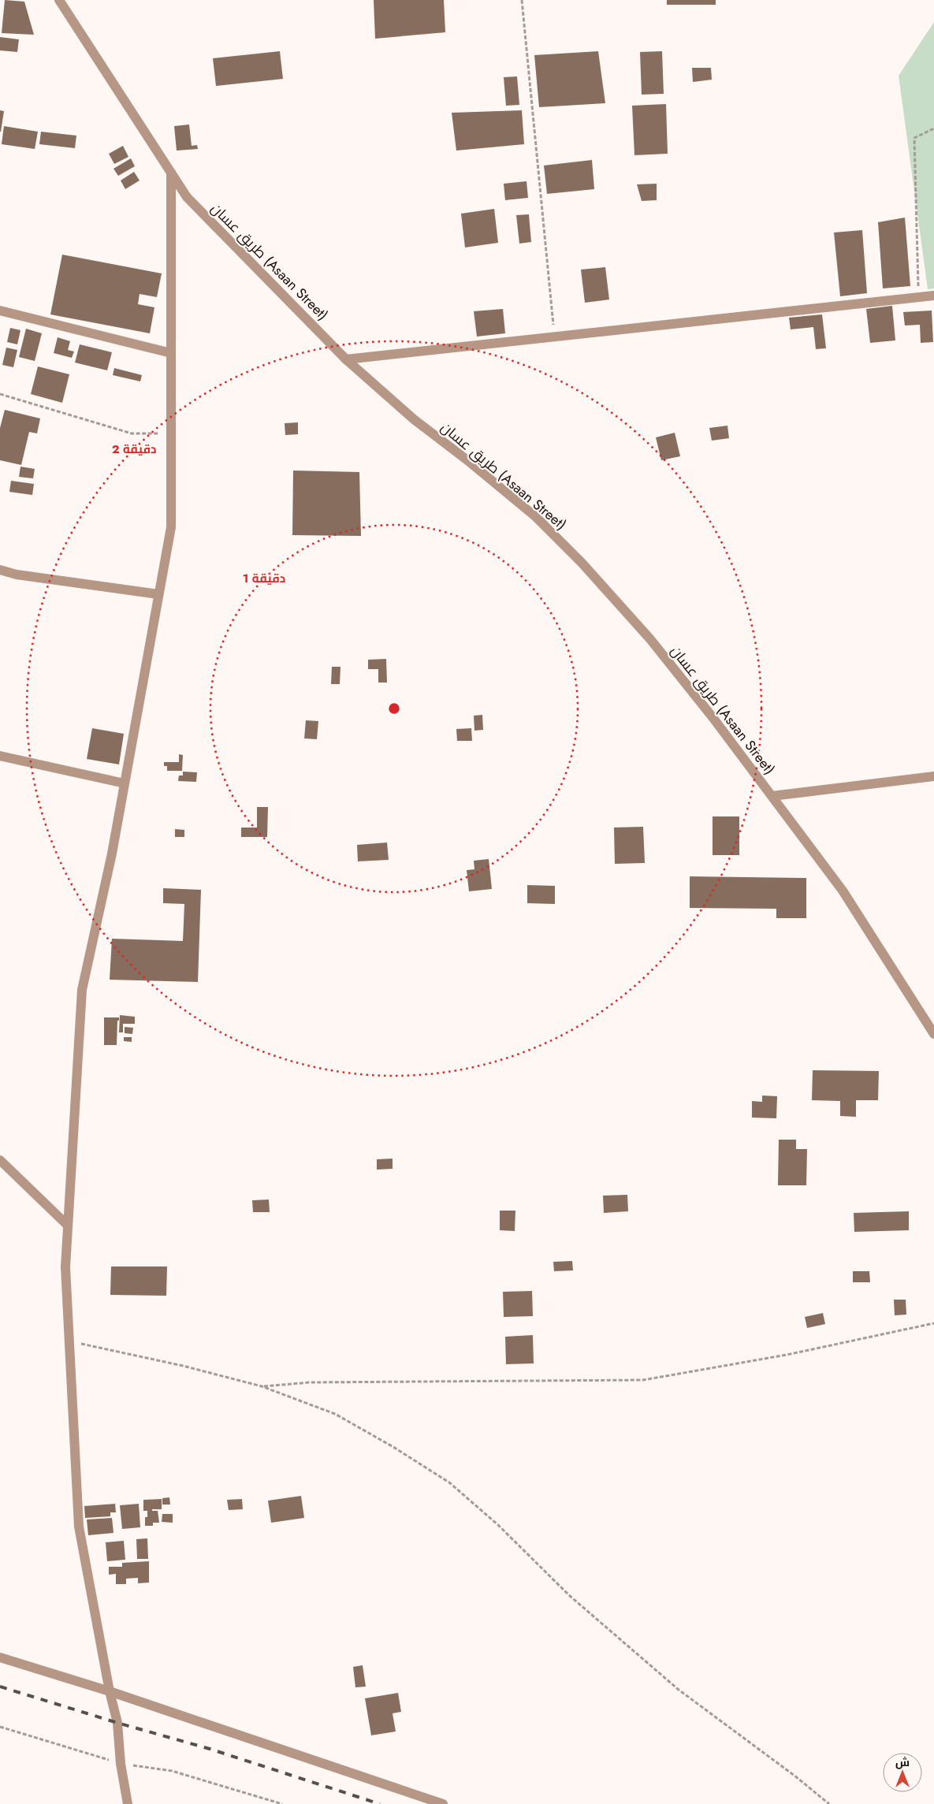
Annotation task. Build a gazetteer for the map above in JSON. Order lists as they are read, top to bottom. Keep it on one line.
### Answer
{"streets":{"street":["طريق عسان (Asaan Street)"]},"north":"top","rings":["2 دقيقة","1 دقيقة"]}
